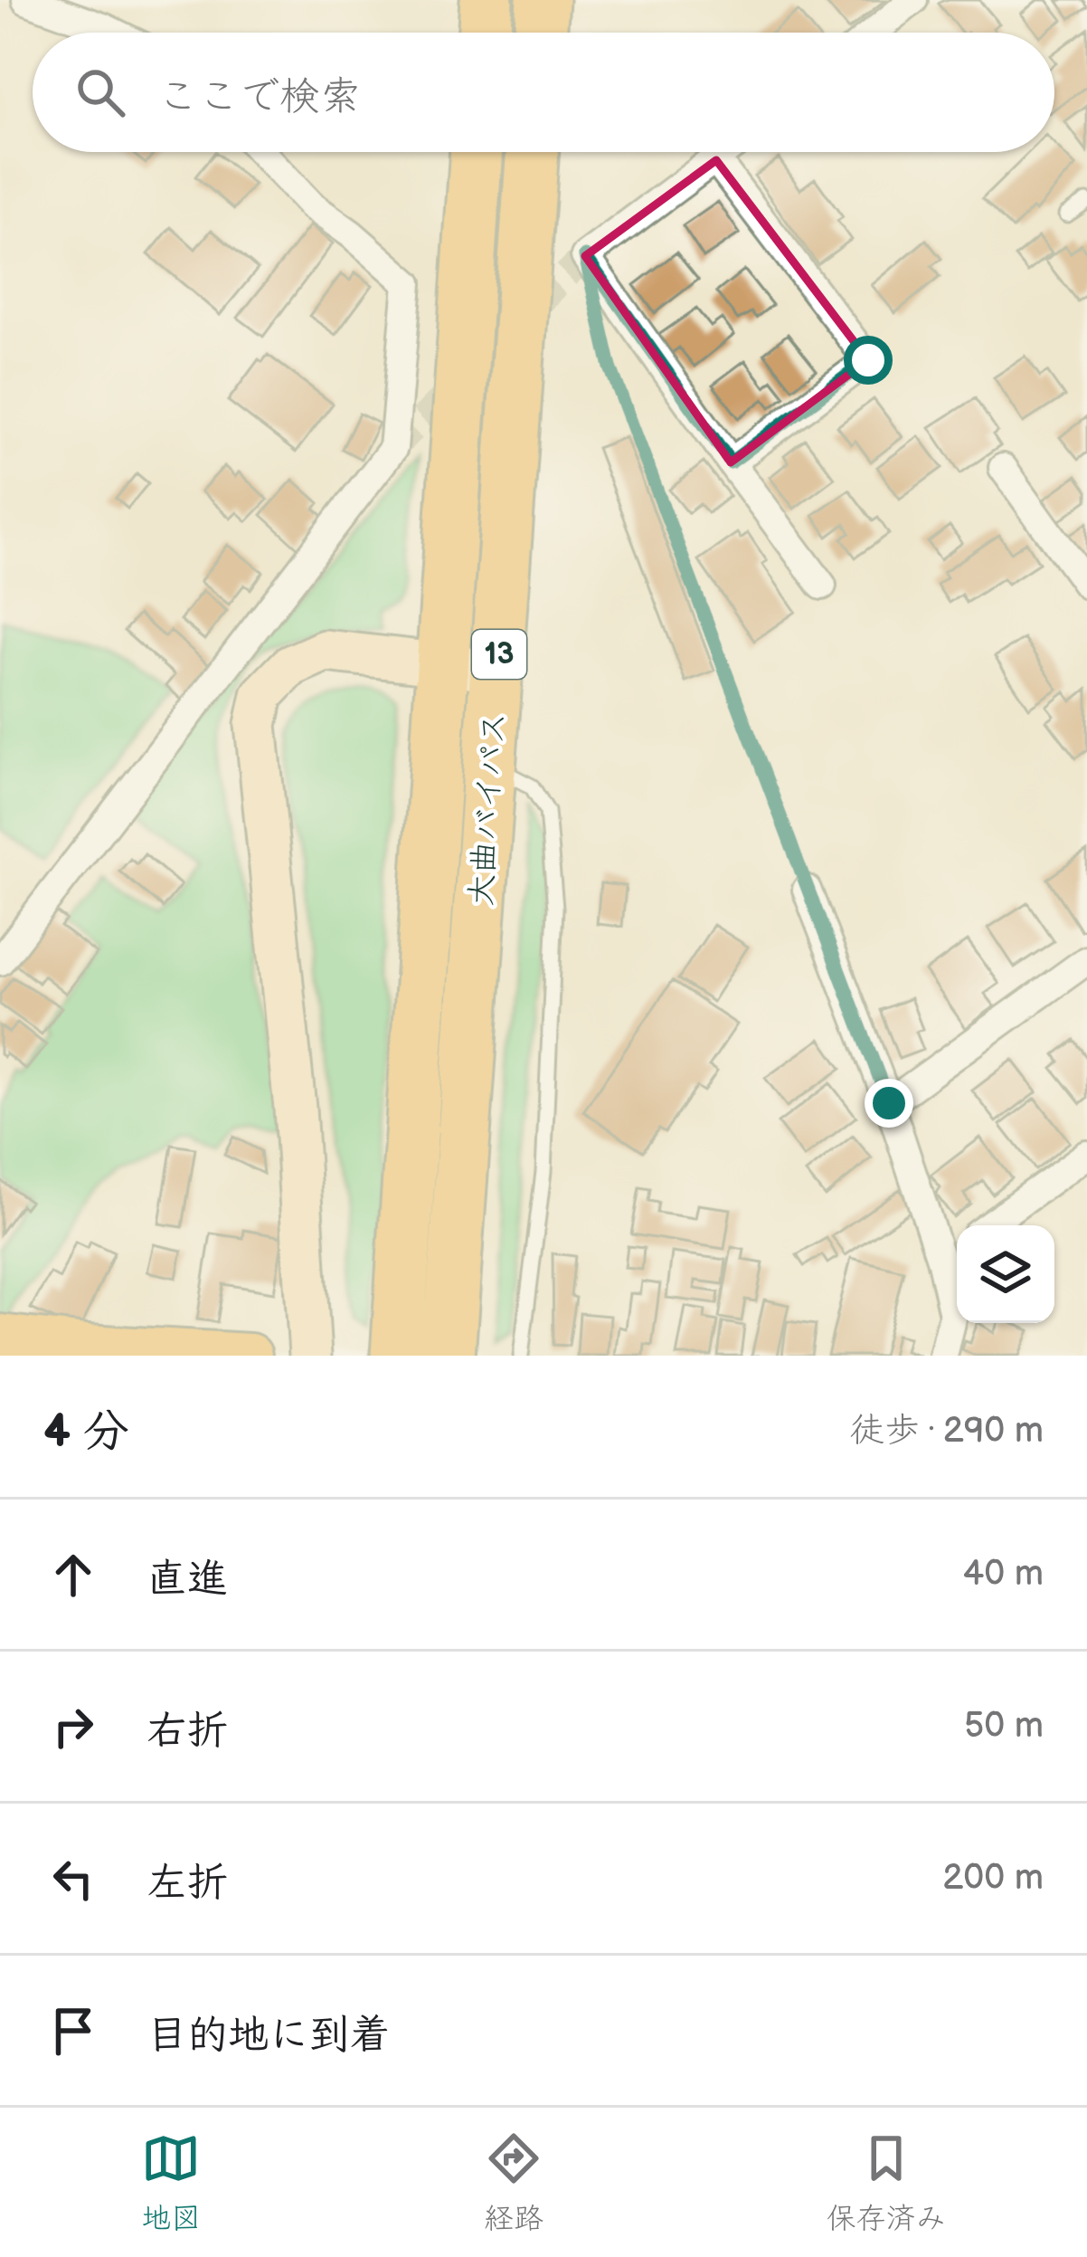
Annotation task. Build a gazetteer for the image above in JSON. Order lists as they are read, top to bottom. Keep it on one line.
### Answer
{"streets":{"highway":["13","大曲バイパス"]},"page":{"search":"ここで検索","heading":["4 分","徒歩 · 290 m"],"list":[["直進","40 m"],["右折","50 m"],["左折","200 m"],"目的地に到着"],"nav":["地図","経路","保存済み"]}}
